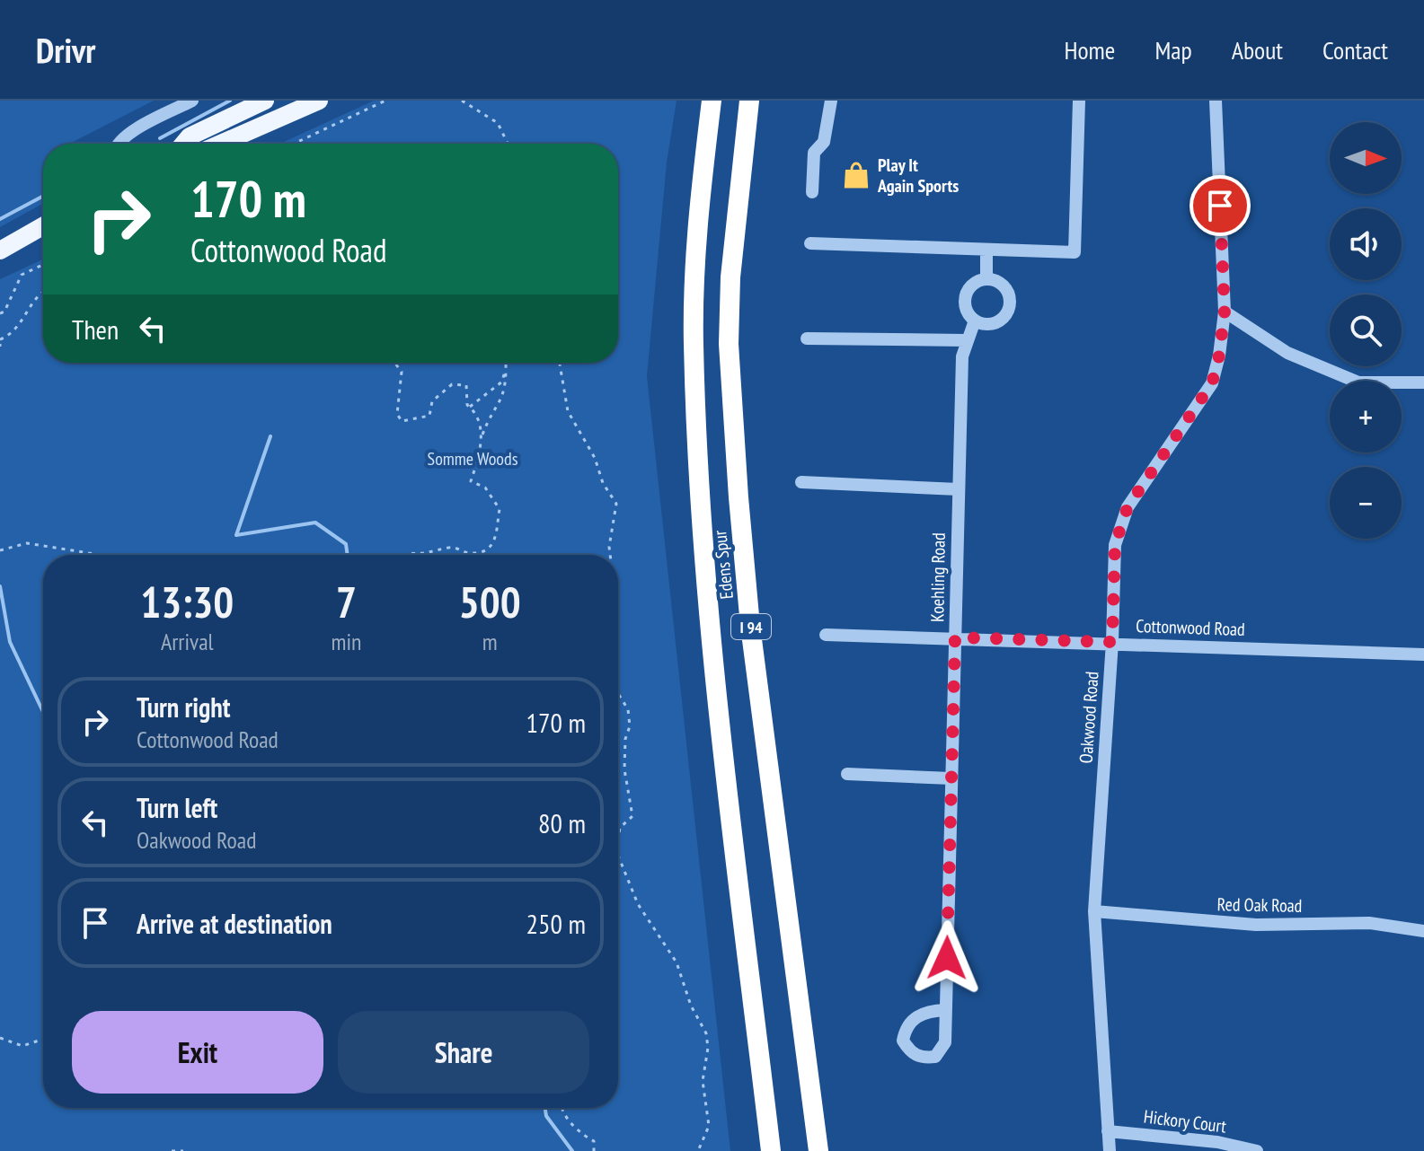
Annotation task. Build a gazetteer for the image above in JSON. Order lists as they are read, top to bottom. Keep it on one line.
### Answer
{"streets":{"highway":["Edens Spur","I 94"],"street":["Koehling Road","Cottonwood Road","Oakwood Road","Red Oak Road","Hickory Court"]},"crossings":[["Koehling Road","Cottonwood Road"],["Cottonwood Road","Oakwood Road"],["Oakwood Road","Red Oak Road"],["Oakwood Road","Hickory Court"]],"parks":["Somme Woods"],"places":{"shop":["Play It Again Sports"]},"north":"right","page":{"header":"Drivr","nav":["Home","Map","About","Contact"],"map_buttons":["+","−"],"turn":["170 m","Cottonwood Road"],"then":"Then","eta":["13:30","Arrival","7","min","500","m"],"list":[{"name":"Turn right","note":"Cottonwood Road","value":"170 m"},{"name":"Turn left","note":"Oakwood Road","value":"80 m"},{"name":"Arrive at destination","value":"250 m"}],"buttons":["Exit","Share"]}}
